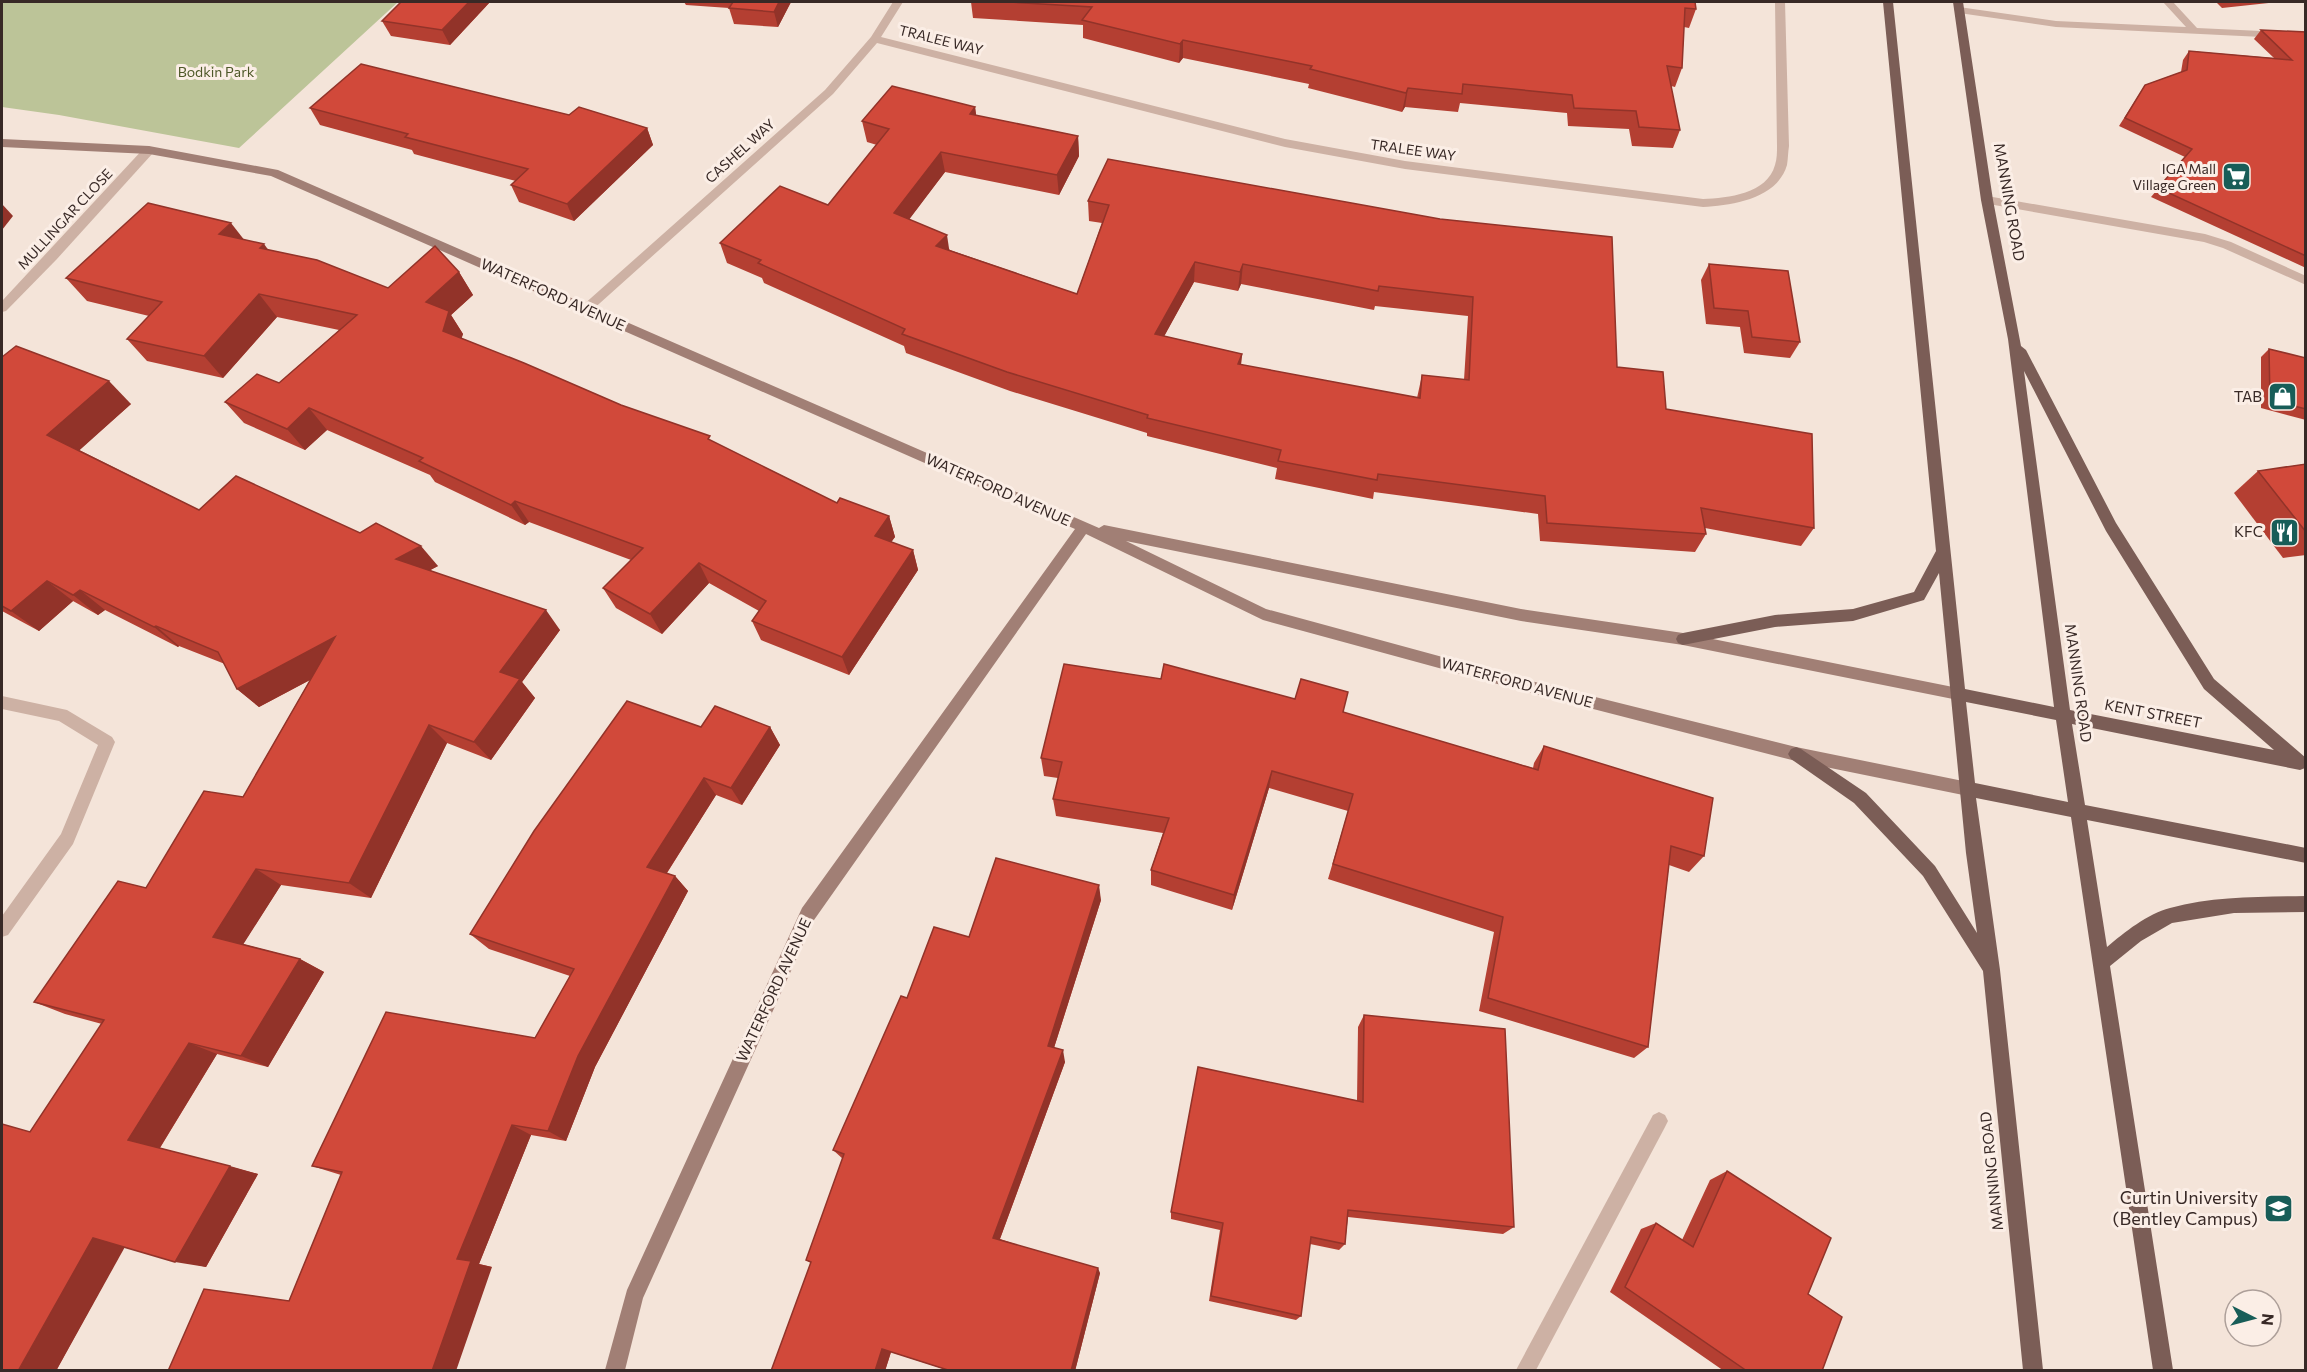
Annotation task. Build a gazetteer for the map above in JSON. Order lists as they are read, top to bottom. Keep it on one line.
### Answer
{"streets":{"main road":["MANNING ROAD","KENT STREET"],"street":["TRALEE WAY","CASHEL WAY","MULLINGAR CLOSE","WATERFORD AVENUE"]},"crossings":[["TRALEE WAY","CASHEL WAY"],["CASHEL WAY","WATERFORD AVENUE"],["MANNING ROAD","WATERFORD AVENUE"],["MANNING ROAD","KENT STREET"],["MULLINGAR CLOSE","WATERFORD AVENUE"],["WATERFORD AVENUE","KENT STREET"]],"parks":["Bodkin Park"],"places":{"supermarket":["IGA Mall Village Green"],"shop":["TAB"],"restaurant":["KFC"],"school or university":["Curtin University (Bentley Campus)"]},"north":"right"}
